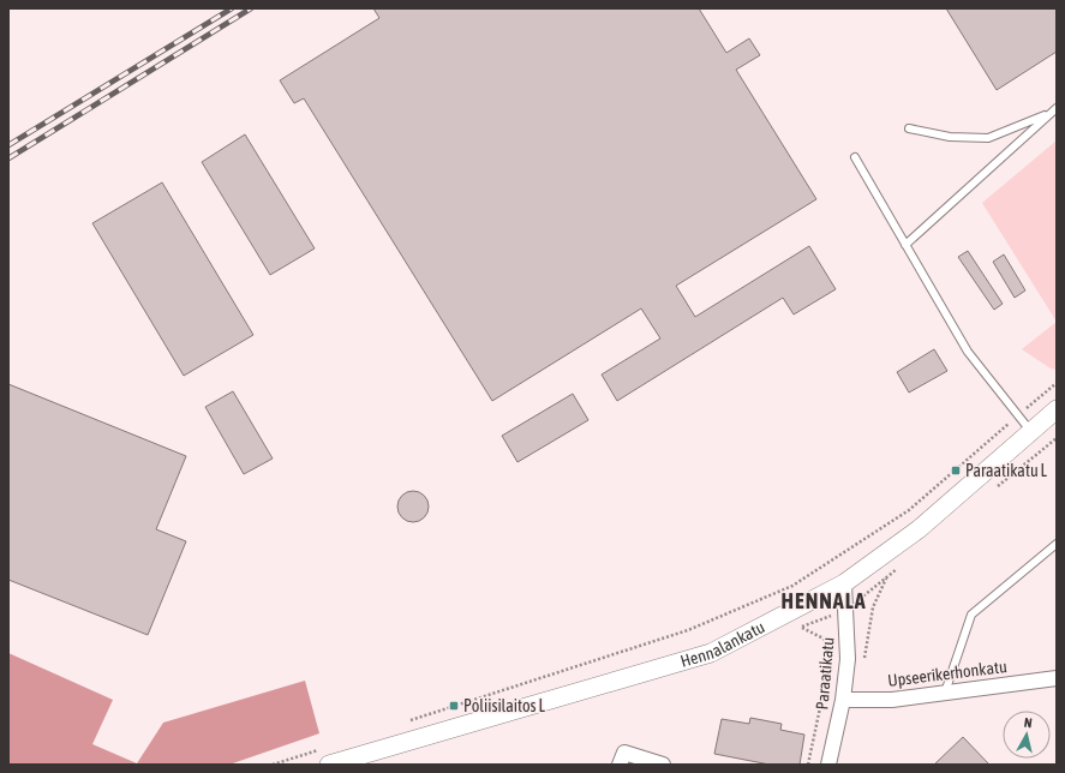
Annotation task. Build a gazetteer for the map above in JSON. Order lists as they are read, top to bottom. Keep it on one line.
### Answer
{"streets":{"street":["Hennalankatu","Paraatikatu","Upseerikerhonkatu"]},"crossings":[["Hennalankatu","Paraatikatu"],["Paraatikatu","Upseerikerhonkatu"]],"districts":["HENNALA"],"places":{"transit":["Paraatikatu L","Poliisilaitos L"]},"north":"top"}
